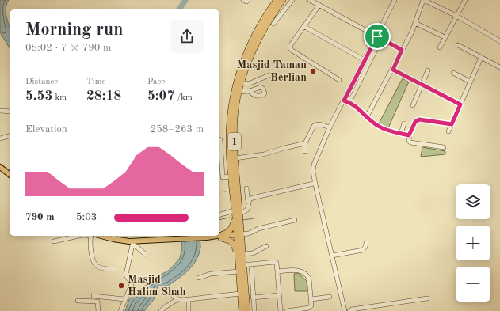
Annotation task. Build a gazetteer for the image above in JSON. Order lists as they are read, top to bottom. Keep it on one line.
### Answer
{"streets":{"highway":["1"]},"places":["Masjid Taman Berlian","Masjid Halim Shah"],"page":{"heading":["Morning run","08:02 · 7 × 790 m"],"stats":[["Distance","5.53 km"],["Time","28:18"],["Pace","5:07 /km"]],"chart":["Elevation","258–263 m"],"map_buttons":["+","−"],"list":[{"name":"790 m","note":"5:03"}]}}
